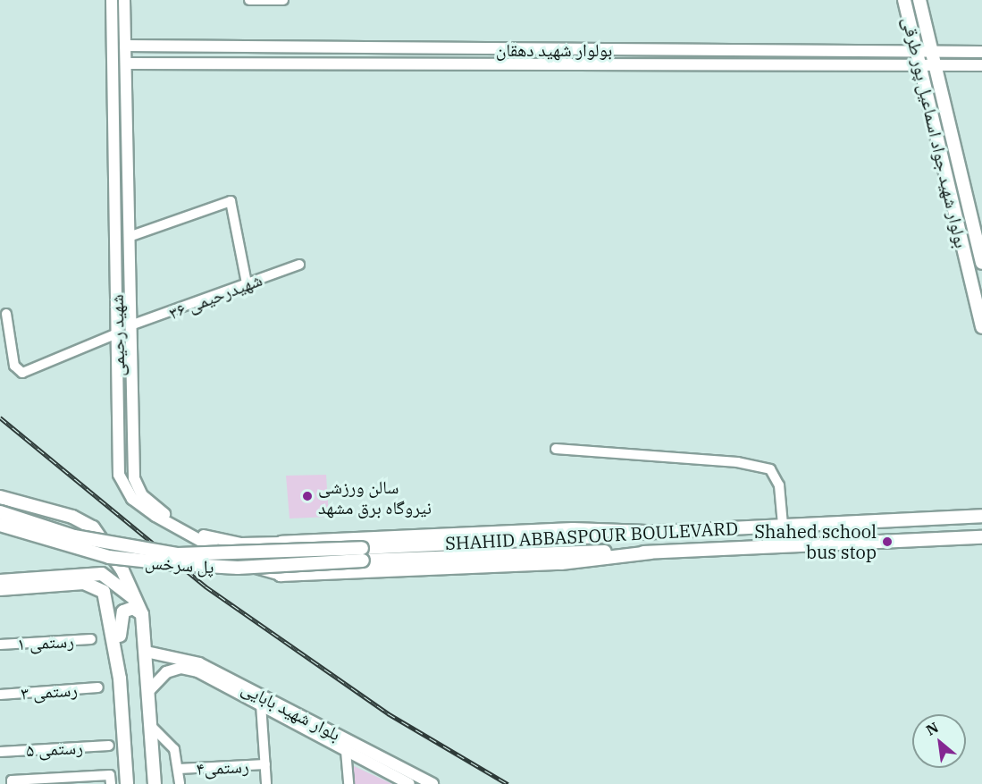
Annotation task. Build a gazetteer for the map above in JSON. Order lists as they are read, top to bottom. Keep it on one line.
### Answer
{"streets":{"main road":["بولوار شهید جواد اسماعیل پور طرقی","SHAHID ABBASPOUR BOULEVARD","پل سرخس"],"street":["بولوار شهید دهقان","شهیدرحیمی ۳۶","شهید رحیمی","رستمی ۱","رستمی ۳","بلوار شهید بابایی","رستمی ۵","رستمی۴"]},"crossings":[["بولوار شهید دهقان","بولوار شهید جواد اسماعیل پور طرقی"],["بولوار شهید دهقان","شهید رحیمی"],["شهیدرحیمی ۳۶","شهید رحیمی"],["SHAHID ABBASPOUR BOULEVARD","پل سرخس"]],"places":["سالن ورزشی نیروگاه برق مشهد","Shahed school bus stop"],"north":"top left"}
